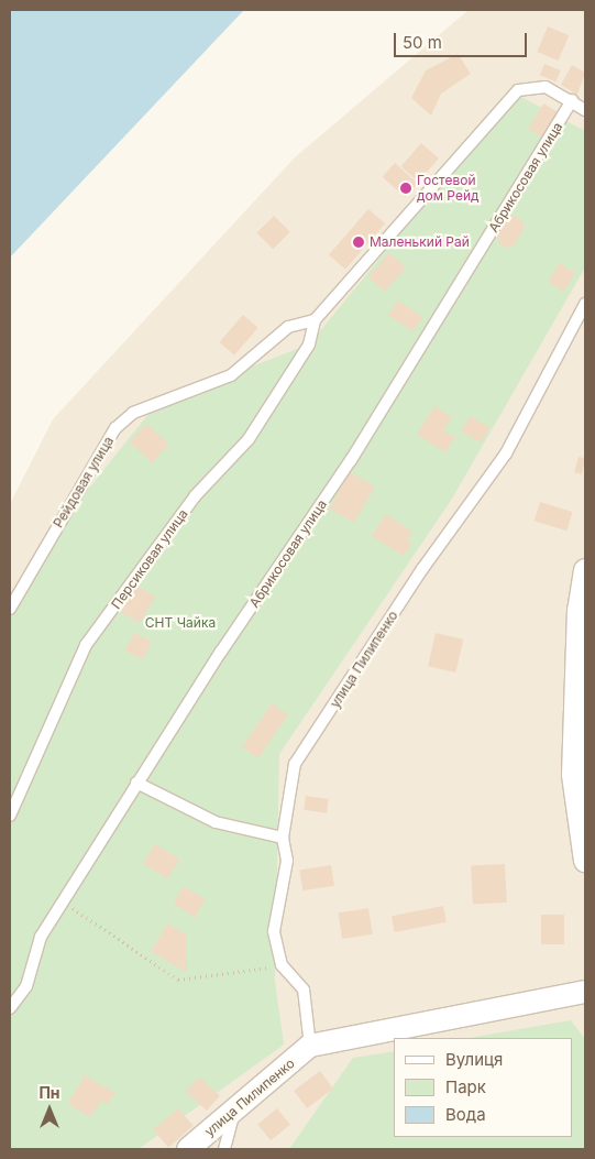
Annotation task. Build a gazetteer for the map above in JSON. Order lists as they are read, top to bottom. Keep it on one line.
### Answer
{"streets":{"street":["улица Пилипенко"],"lane":["Абрикосовая улица","Рейдовая улица","Персиковая улица"]},"crossings":[["Рейдовая улица","Персиковая улица"]],"parks":["СНТ Чайка"],"places":["Гостевой дом Рейд","Маленький Рай"],"legend":["Вулиця","Парк","Вода"],"scale_bar":"50 m","north":"top"}
